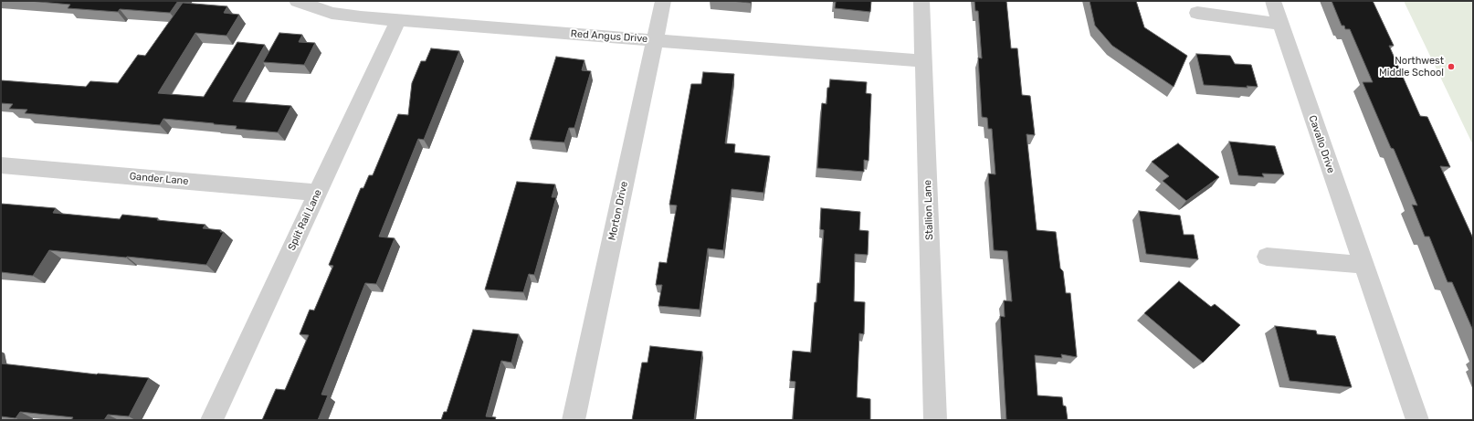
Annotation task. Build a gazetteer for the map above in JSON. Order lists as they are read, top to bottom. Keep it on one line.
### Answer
{"streets":{"street":["Red Angus Drive","Cavallo Drive","Gander Lane","Stallion Lane","Morton Drive","Split Rail Lane"]},"crossings":[["Red Angus Drive","Stallion Lane"],["Red Angus Drive","Morton Drive"],["Red Angus Drive","Split Rail Lane"],["Gander Lane","Split Rail Lane"]],"places":["Northwest Middle School"]}
